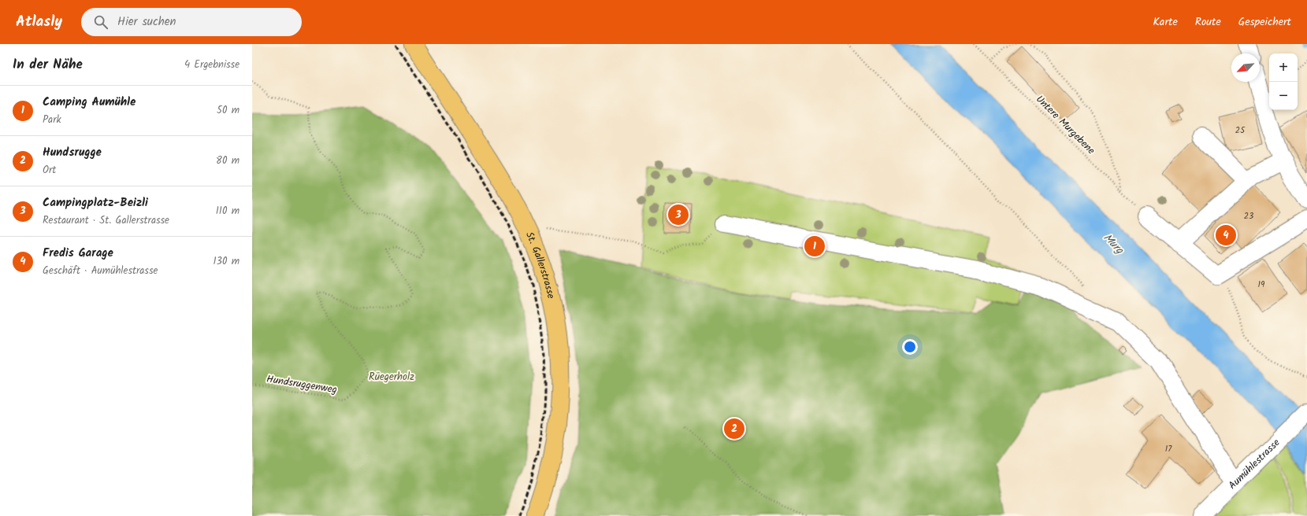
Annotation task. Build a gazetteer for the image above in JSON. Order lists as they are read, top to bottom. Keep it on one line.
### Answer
{"streets":{"main road":["St. Gallerstrasse"],"street":["Aumühlestrasse"],"path":["Untere Murgebene","Hundsruggenweg"]},"water":["Murg"],"parks":["Rüegerholz"],"house_numbers":["25","23","19","17"],"north":"bottom left","page":{"header":"Atlasly","search":"Hier suchen","nav":["Karte","Route","Gespeichert"],"heading":["In der Nähe","4 Ergebnisse"],"map_buttons":["+","−"],"list":[{"mark":"1","name":"Camping Aumühle","note":"Park","value":"50 m"},{"mark":"2","name":"Hundsrugge","note":"Ort","value":"80 m"},{"mark":"3","name":"Campingplatz-Beizli","note":"Restaurant · St. Gallerstrasse","value":"110 m"},{"mark":"4","name":"Fredis Garage","note":"Geschäft · Aumühlestrasse","value":"130 m"}],"pins":["3","4","1","2"]}}
